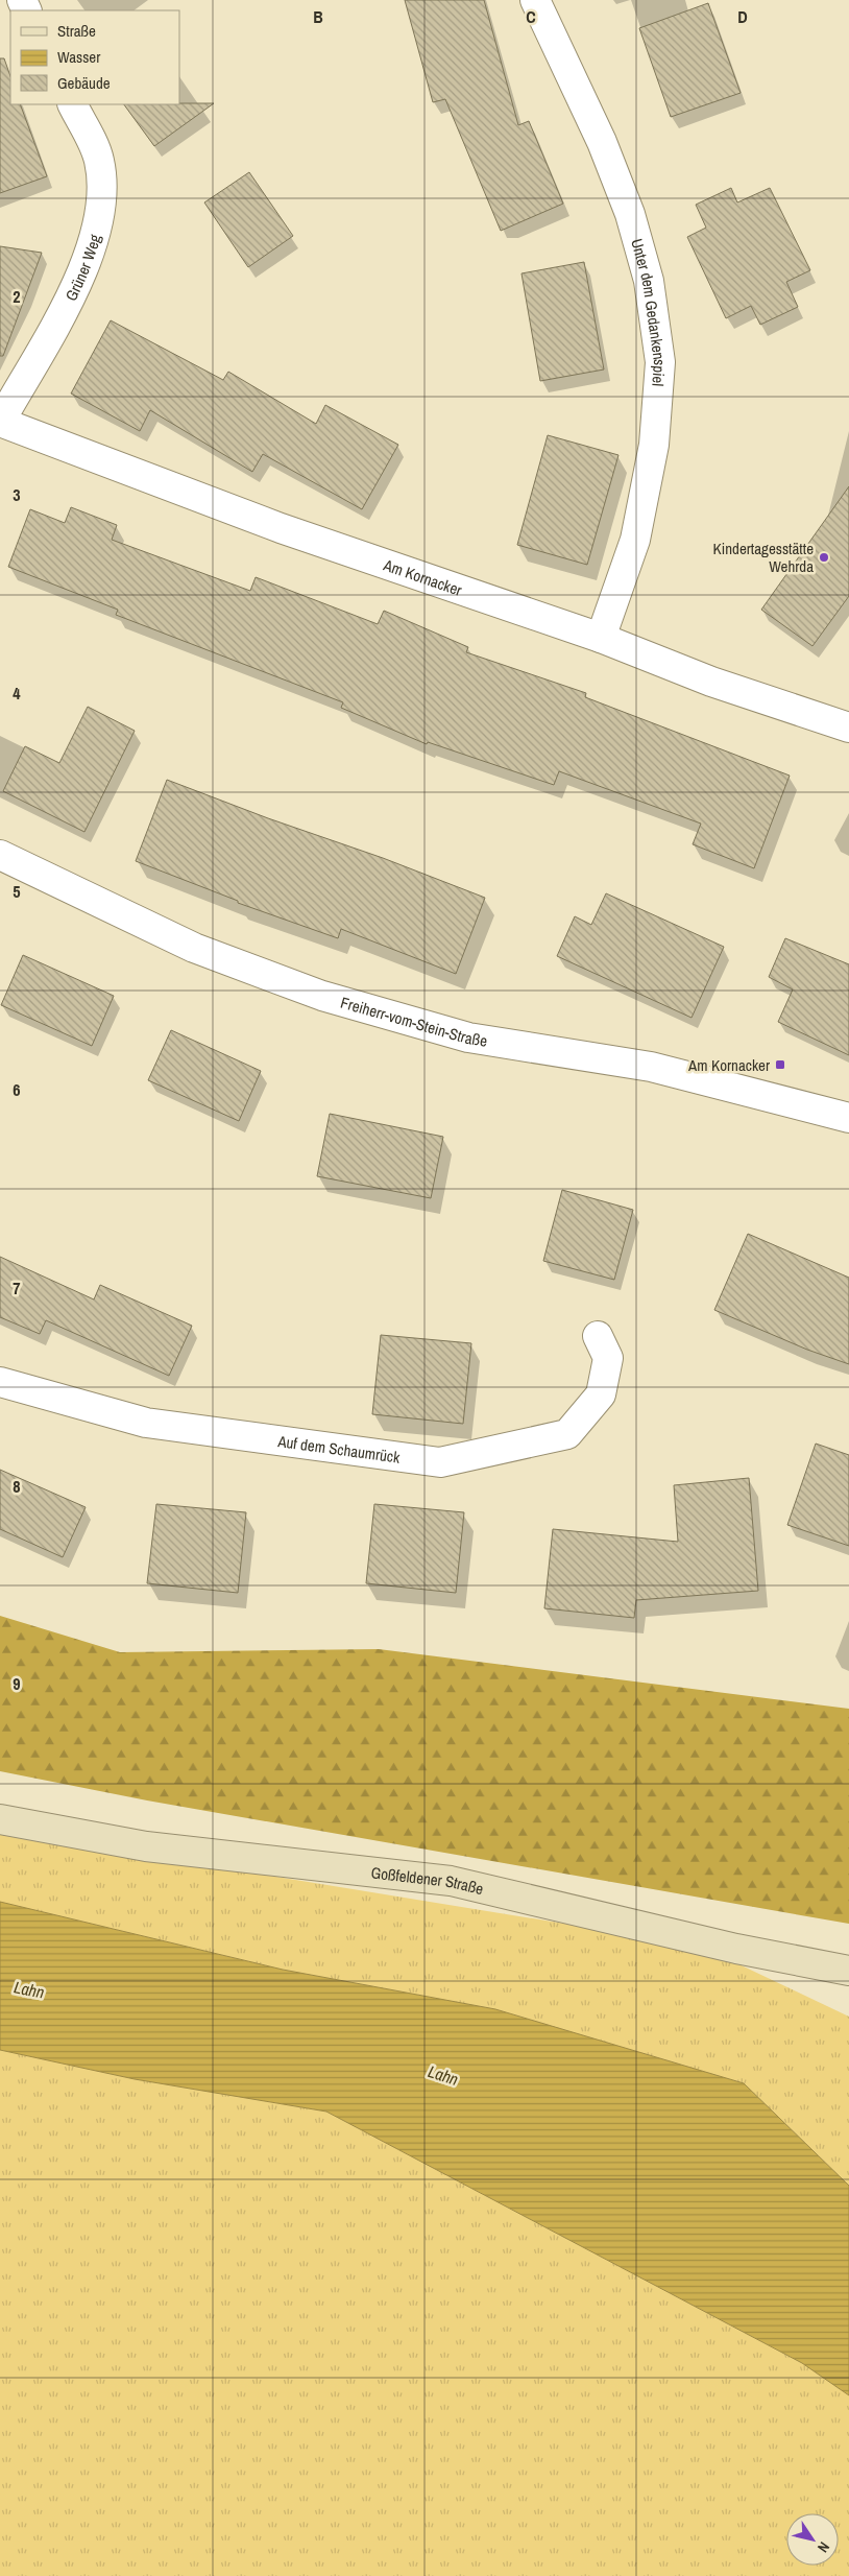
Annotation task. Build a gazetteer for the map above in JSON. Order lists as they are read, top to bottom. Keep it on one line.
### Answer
{"streets":{"main road":["Goßfeldener Straße"],"street":["Grüner Weg","Unter dem Gedankenspiel","Am Kornacker","Freiherr-vom-Stein-Straße","Auf dem Schaumrück"]},"crossings":[["Grüner Weg","Am Kornacker"],["Unter dem Gedankenspiel","Am Kornacker"]],"water":["Lahn"],"places":{"other":["Kindertagesstätte Wehrda"],"transit":["Am Kornacker"]},"legend":["Straße","Wasser","Gebäude"],"north":"bottom right","grid":{"columns":["B","C","D"],"rows":["2","3","4","5","6","7","8","9"]}}
